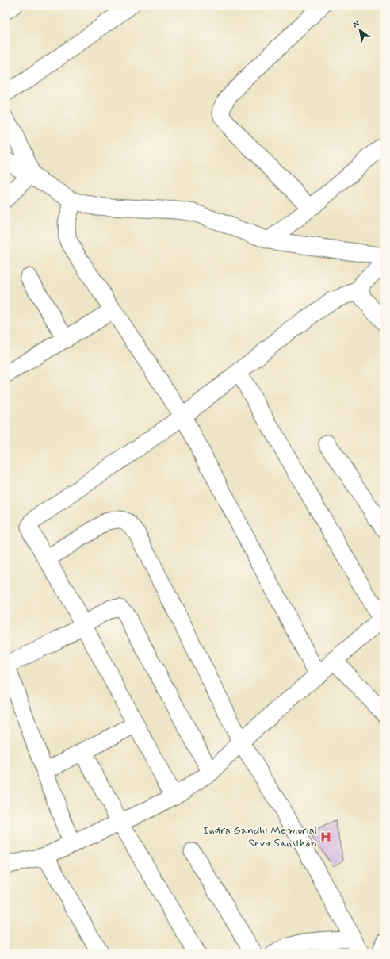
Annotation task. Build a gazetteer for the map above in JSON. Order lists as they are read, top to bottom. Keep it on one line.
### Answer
{"places":{"hospital":["Indra Gandhi Memorial Seva Sansthan"]},"north":"top left"}
